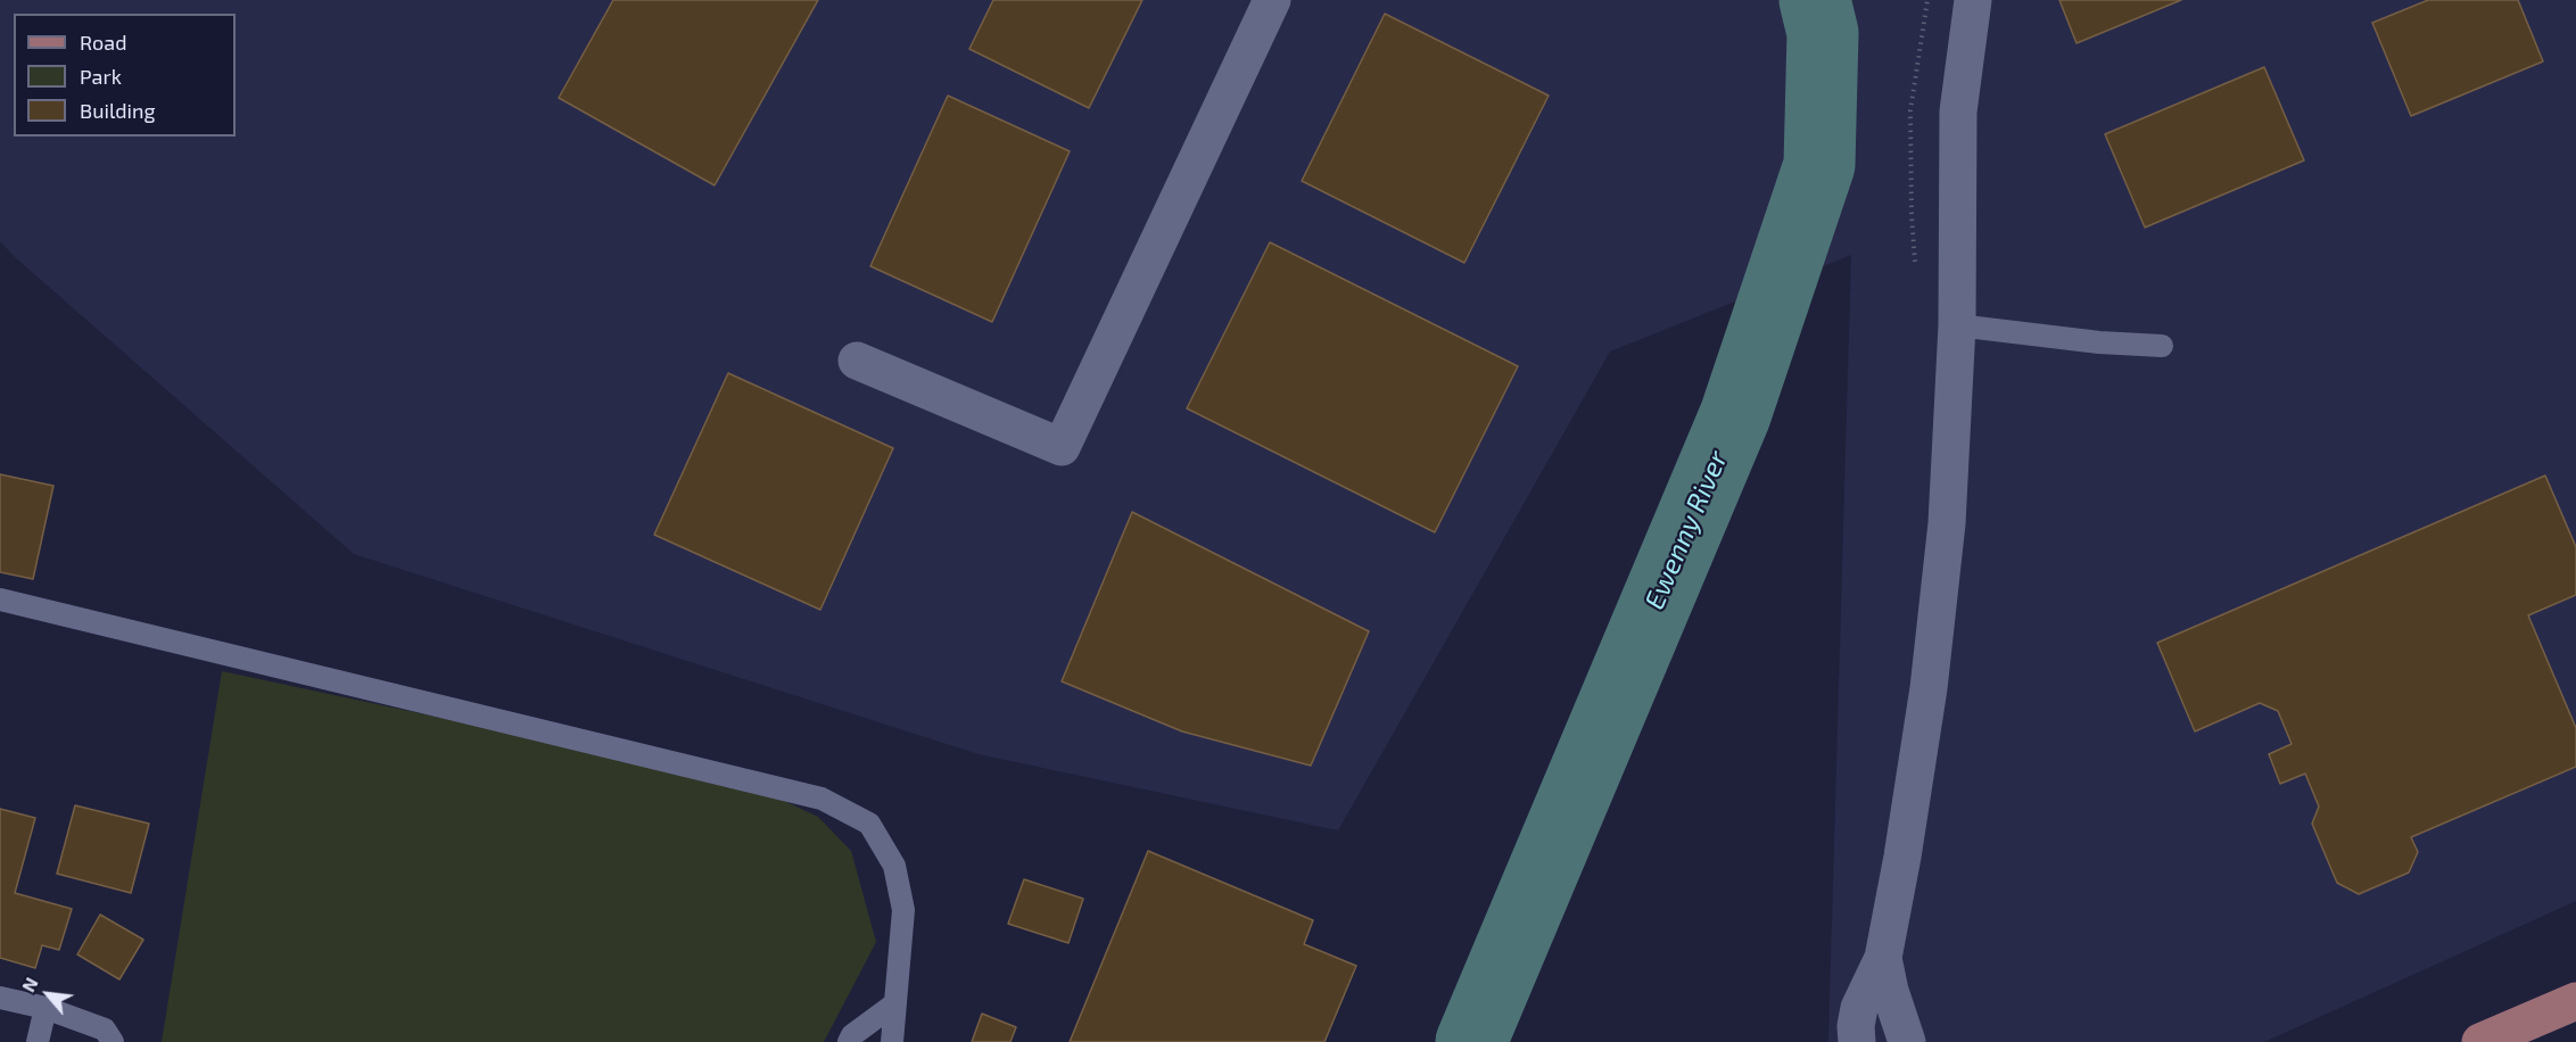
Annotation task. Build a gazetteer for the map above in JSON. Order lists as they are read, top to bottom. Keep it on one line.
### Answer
{"water":["Ewenny River"],"legend":["Road","Park","Building"],"north":"top left"}
